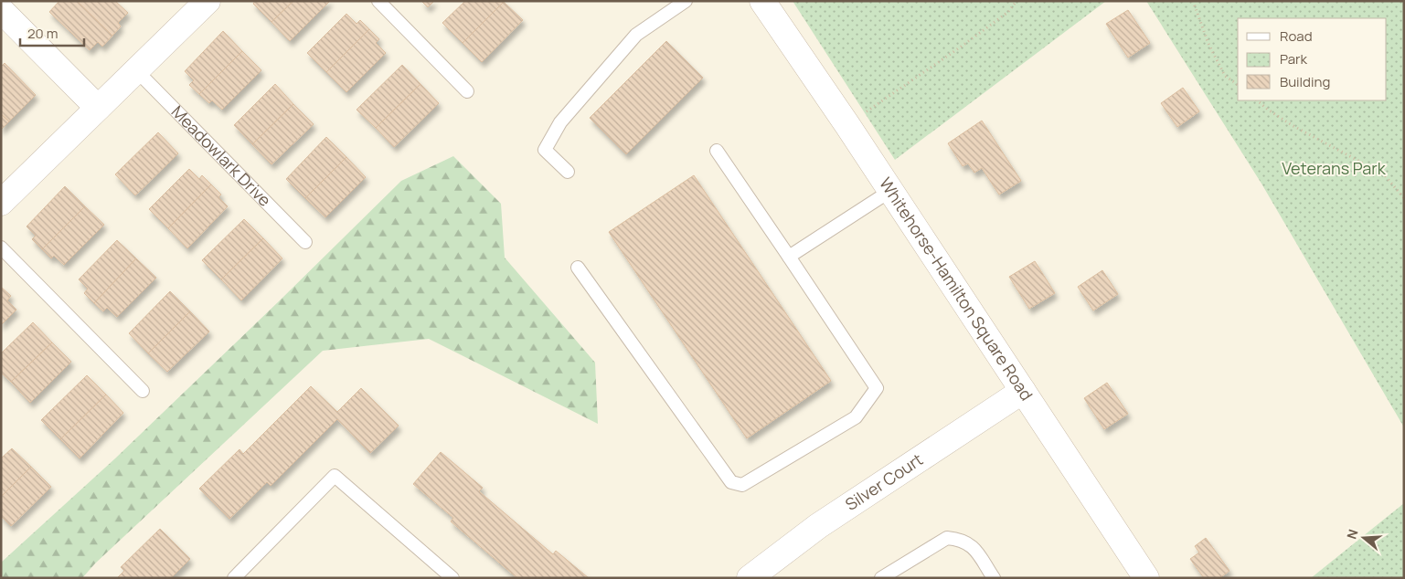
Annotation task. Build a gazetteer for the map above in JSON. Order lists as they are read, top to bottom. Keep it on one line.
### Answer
{"streets":{"street":["Whitehorse-Hamilton Square Road","Silver Court"],"lane":["Meadowlark Drive"]},"crossings":[["Whitehorse-Hamilton Square Road","Silver Court"]],"parks":["Veterans Park"],"legend":["Road","Park","Building"],"scale_bar":"20 m","north":"left"}
